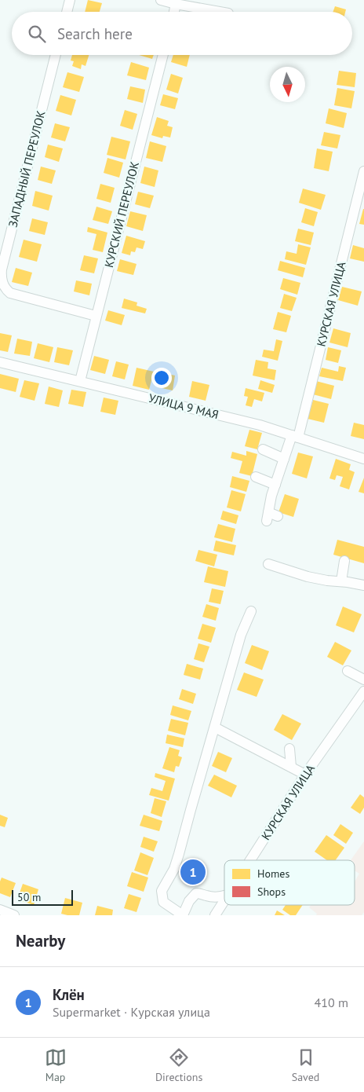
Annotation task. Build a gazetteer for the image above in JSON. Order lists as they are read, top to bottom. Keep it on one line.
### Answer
{"streets":{"street":["ЗАПАДНЫЙ ПЕРЕУЛОК","КУРСКИЙ ПЕРЕУЛОК","КУРСКАЯ УЛИЦА","УЛИЦА 9 МАЯ"]},"crossings":[["ЗАПАДНЫЙ ПЕРЕУЛОК","КУРСКИЙ ПЕРЕУЛОК"],["КУРСКИЙ ПЕРЕУЛОК","УЛИЦА 9 МАЯ"],["КУРСКАЯ УЛИЦА","УЛИЦА 9 МАЯ"]],"legend":["Homes","Shops"],"scale_bar":"50 m","north":"bottom","page":{"search":"Search here","pins":"1","scale":"50 m","heading":"Nearby","list":[{"mark":"1","name":"Клён","note":"Supermarket · Курская улица","value":"410 m"}],"nav":["Map","Directions","Saved"]}}
